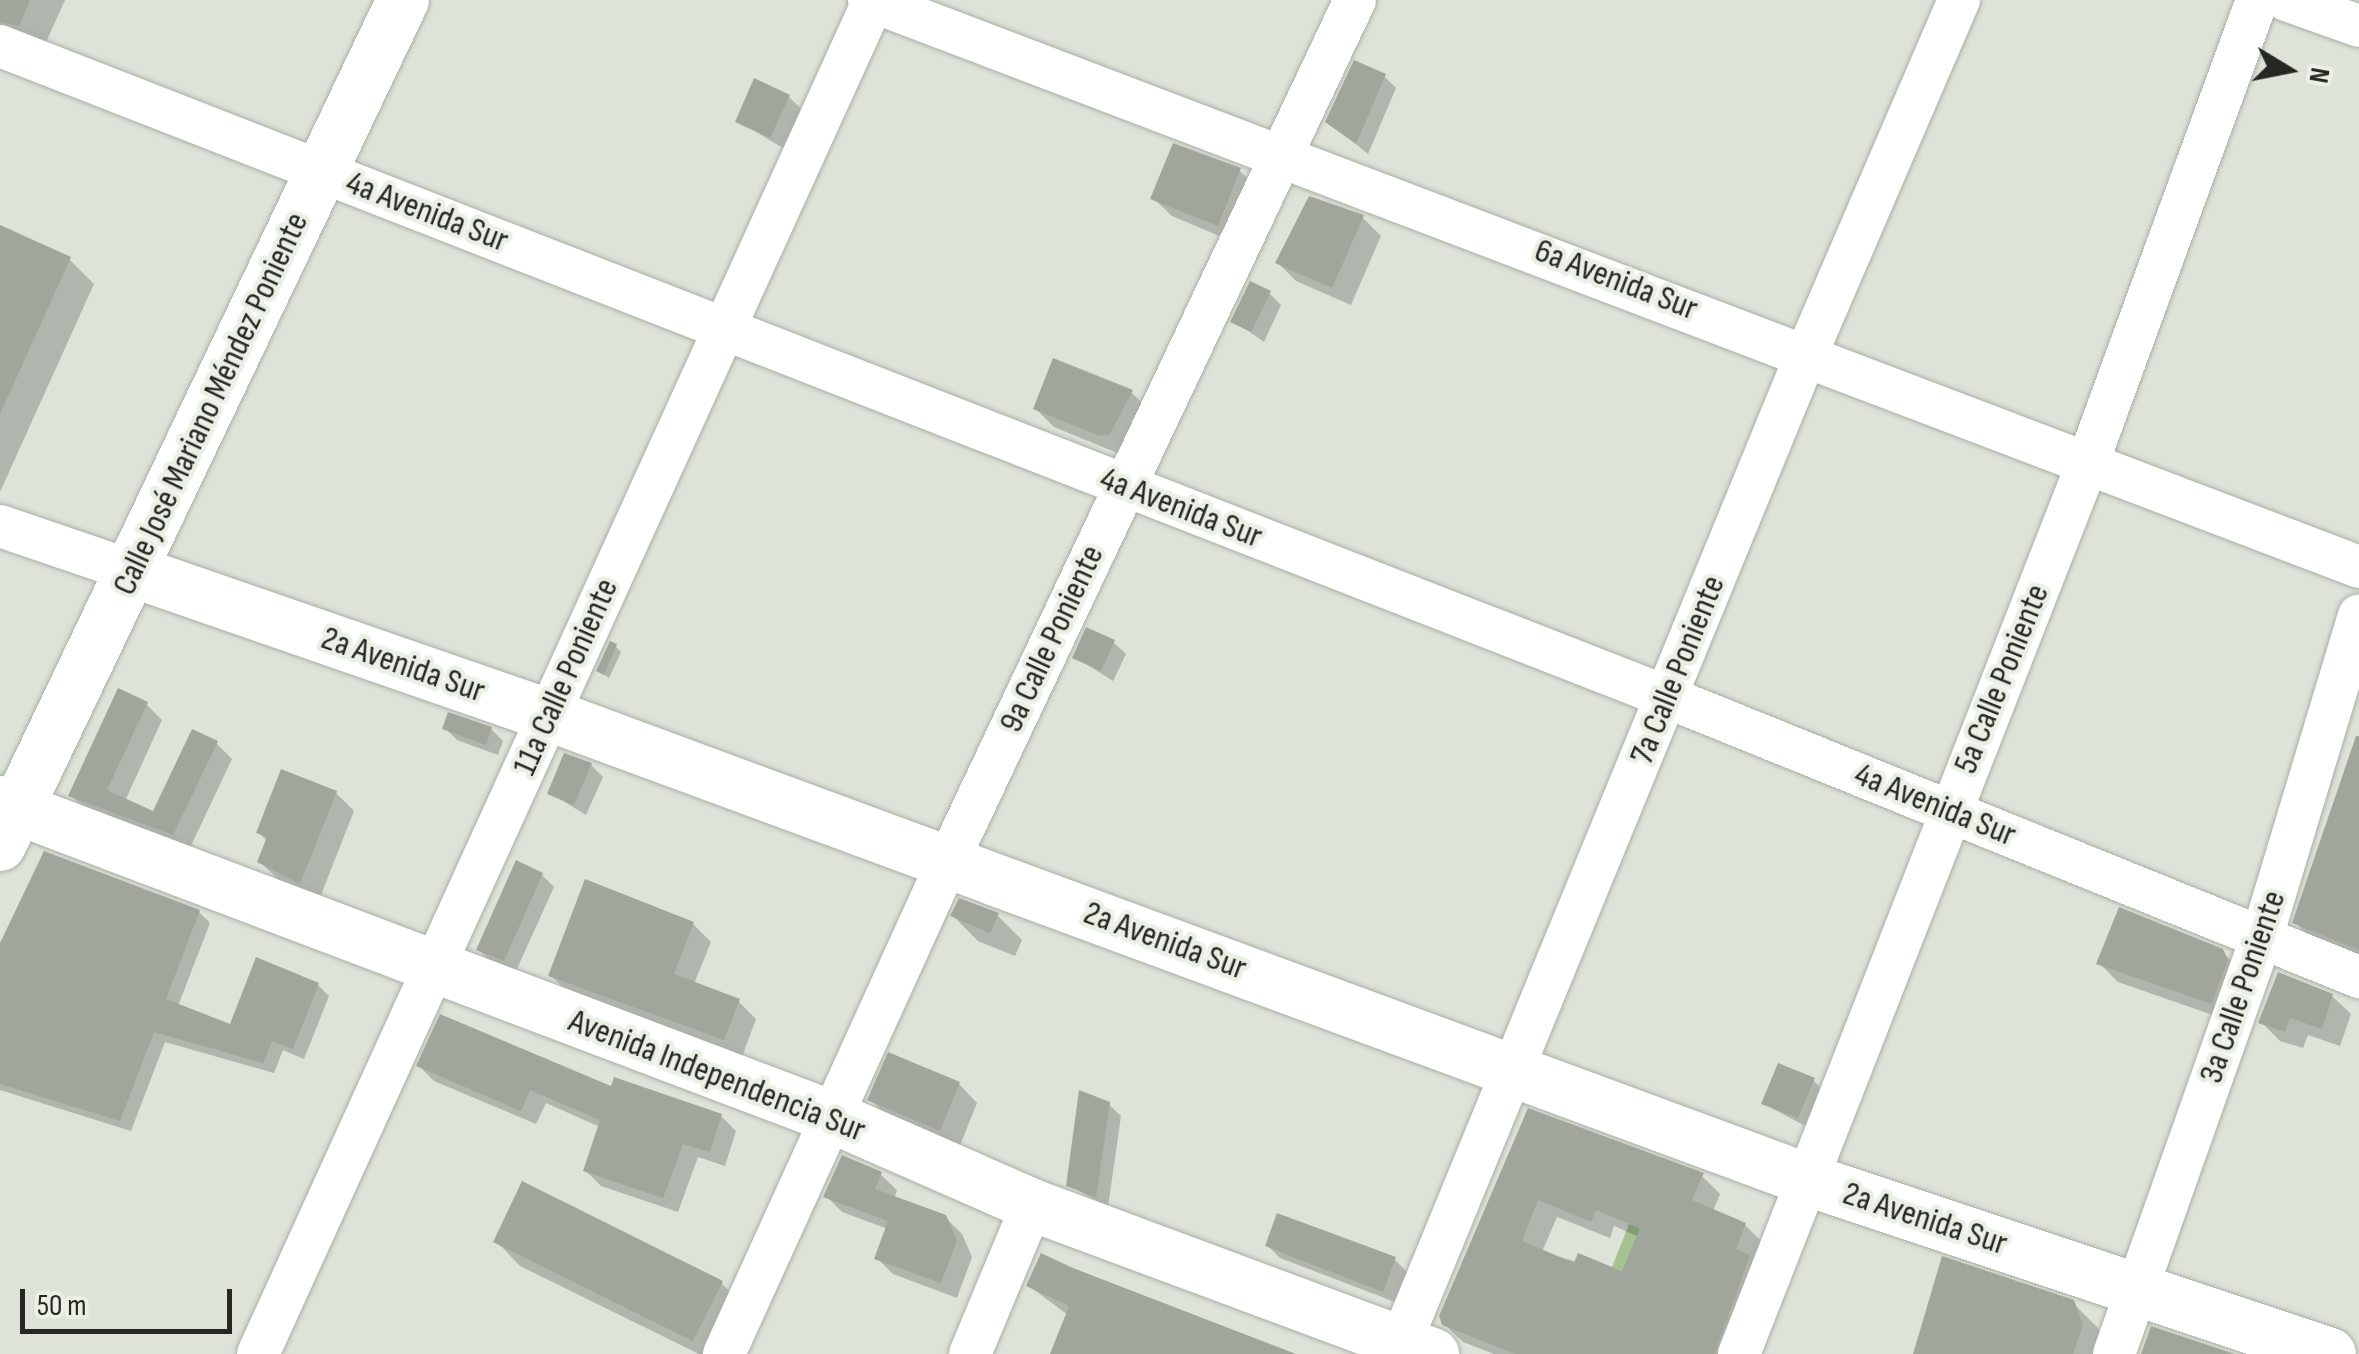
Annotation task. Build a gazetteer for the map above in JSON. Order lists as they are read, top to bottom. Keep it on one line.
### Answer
{"streets":{"main road":["Calle José Mariano Méndez Poniente","2a Avenida Sur","Avenida Independencia Sur"],"street":["4a Avenida Sur","6a Avenida Sur","9a Calle Poniente","7a Calle Poniente","11a Calle Poniente","5a Calle Poniente","3a Calle Poniente"]},"crossings":[["4a Avenida Sur","Calle José Mariano Méndez Poniente"],["4a Avenida Sur","9a Calle Poniente"],["4a Avenida Sur","7a Calle Poniente"],["4a Avenida Sur","11a Calle Poniente"],["4a Avenida Sur","5a Calle Poniente"],["4a Avenida Sur","3a Calle Poniente"],["6a Avenida Sur","9a Calle Poniente"],["6a Avenida Sur","7a Calle Poniente"],["6a Avenida Sur","11a Calle Poniente"],["6a Avenida Sur","5a Calle Poniente"],["Calle José Mariano Méndez Poniente","2a Avenida Sur"],["Calle José Mariano Méndez Poniente","Avenida Independencia Sur"],["9a Calle Poniente","2a Avenida Sur"],["9a Calle Poniente","Avenida Independencia Sur"],["2a Avenida Sur","7a Calle Poniente"],["2a Avenida Sur","11a Calle Poniente"],["2a Avenida Sur","5a Calle Poniente"],["2a Avenida Sur","3a Calle Poniente"],["7a Calle Poniente","Avenida Independencia Sur"],["11a Calle Poniente","Avenida Independencia Sur"]],"scale_bar":"50 m","north":"right"}
